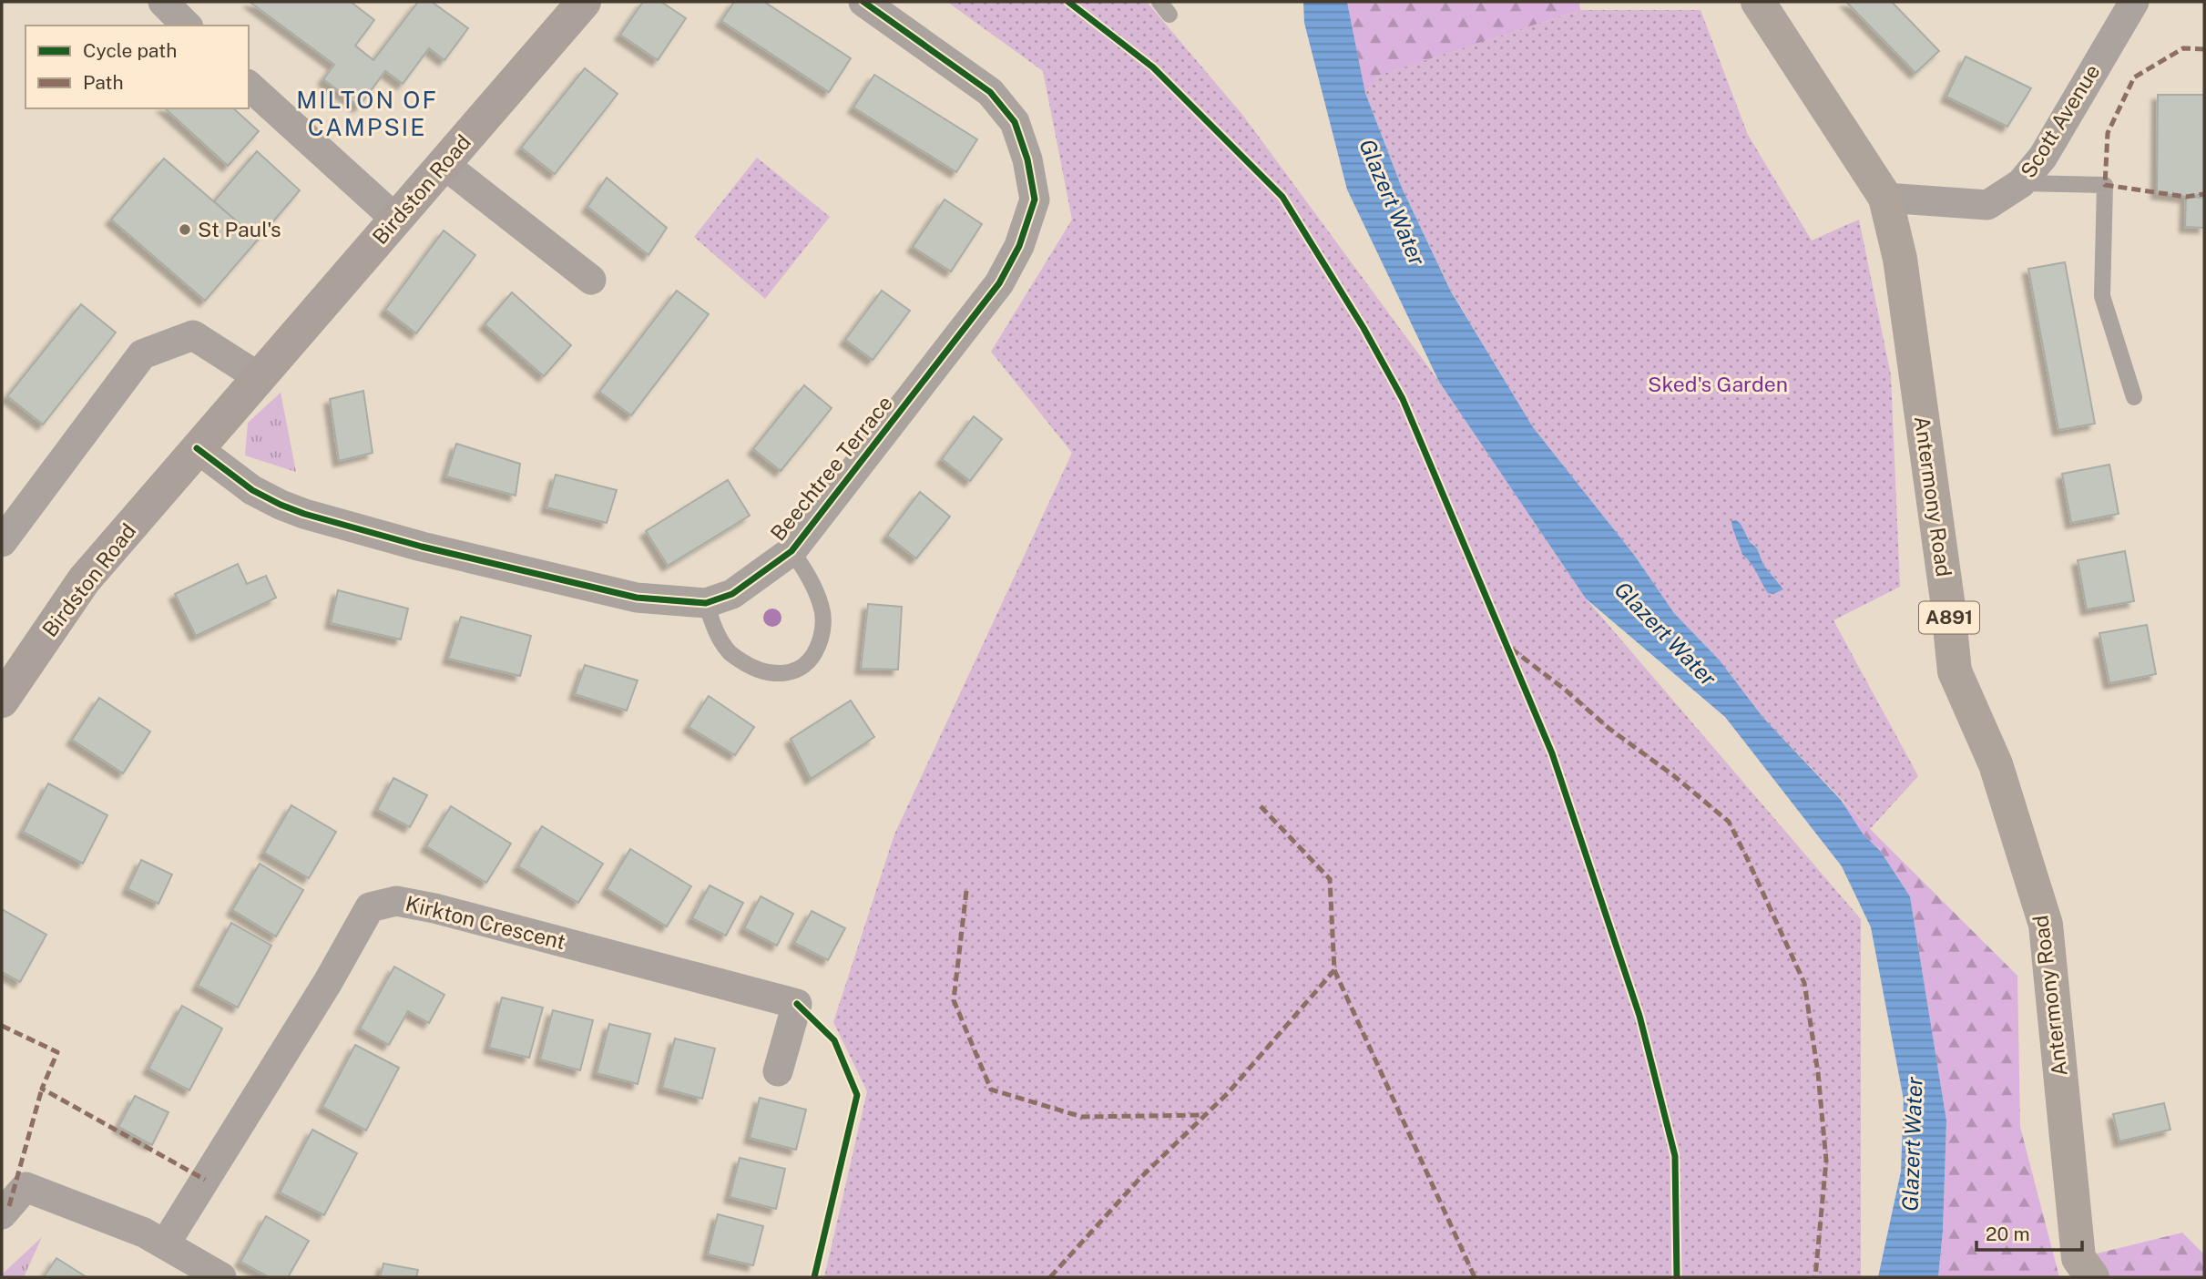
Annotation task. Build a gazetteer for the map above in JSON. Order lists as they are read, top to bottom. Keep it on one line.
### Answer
{"streets":{"main road":["Birdston Road","Antermony Road","A891"],"street":["Scott Avenue","Beechtree Terrace","Kirkton Crescent"]},"crossings":[["Scott Avenue","Antermony Road"],["Birdston Road","Beechtree Terrace"]],"districts":["MILTON OF CAMPSIE"],"water":["Glazert Water"],"parks":["Sked's Garden"],"places":["St Paul's"],"legend":["Cycle path","Path"],"scale_bar":"20 m"}
